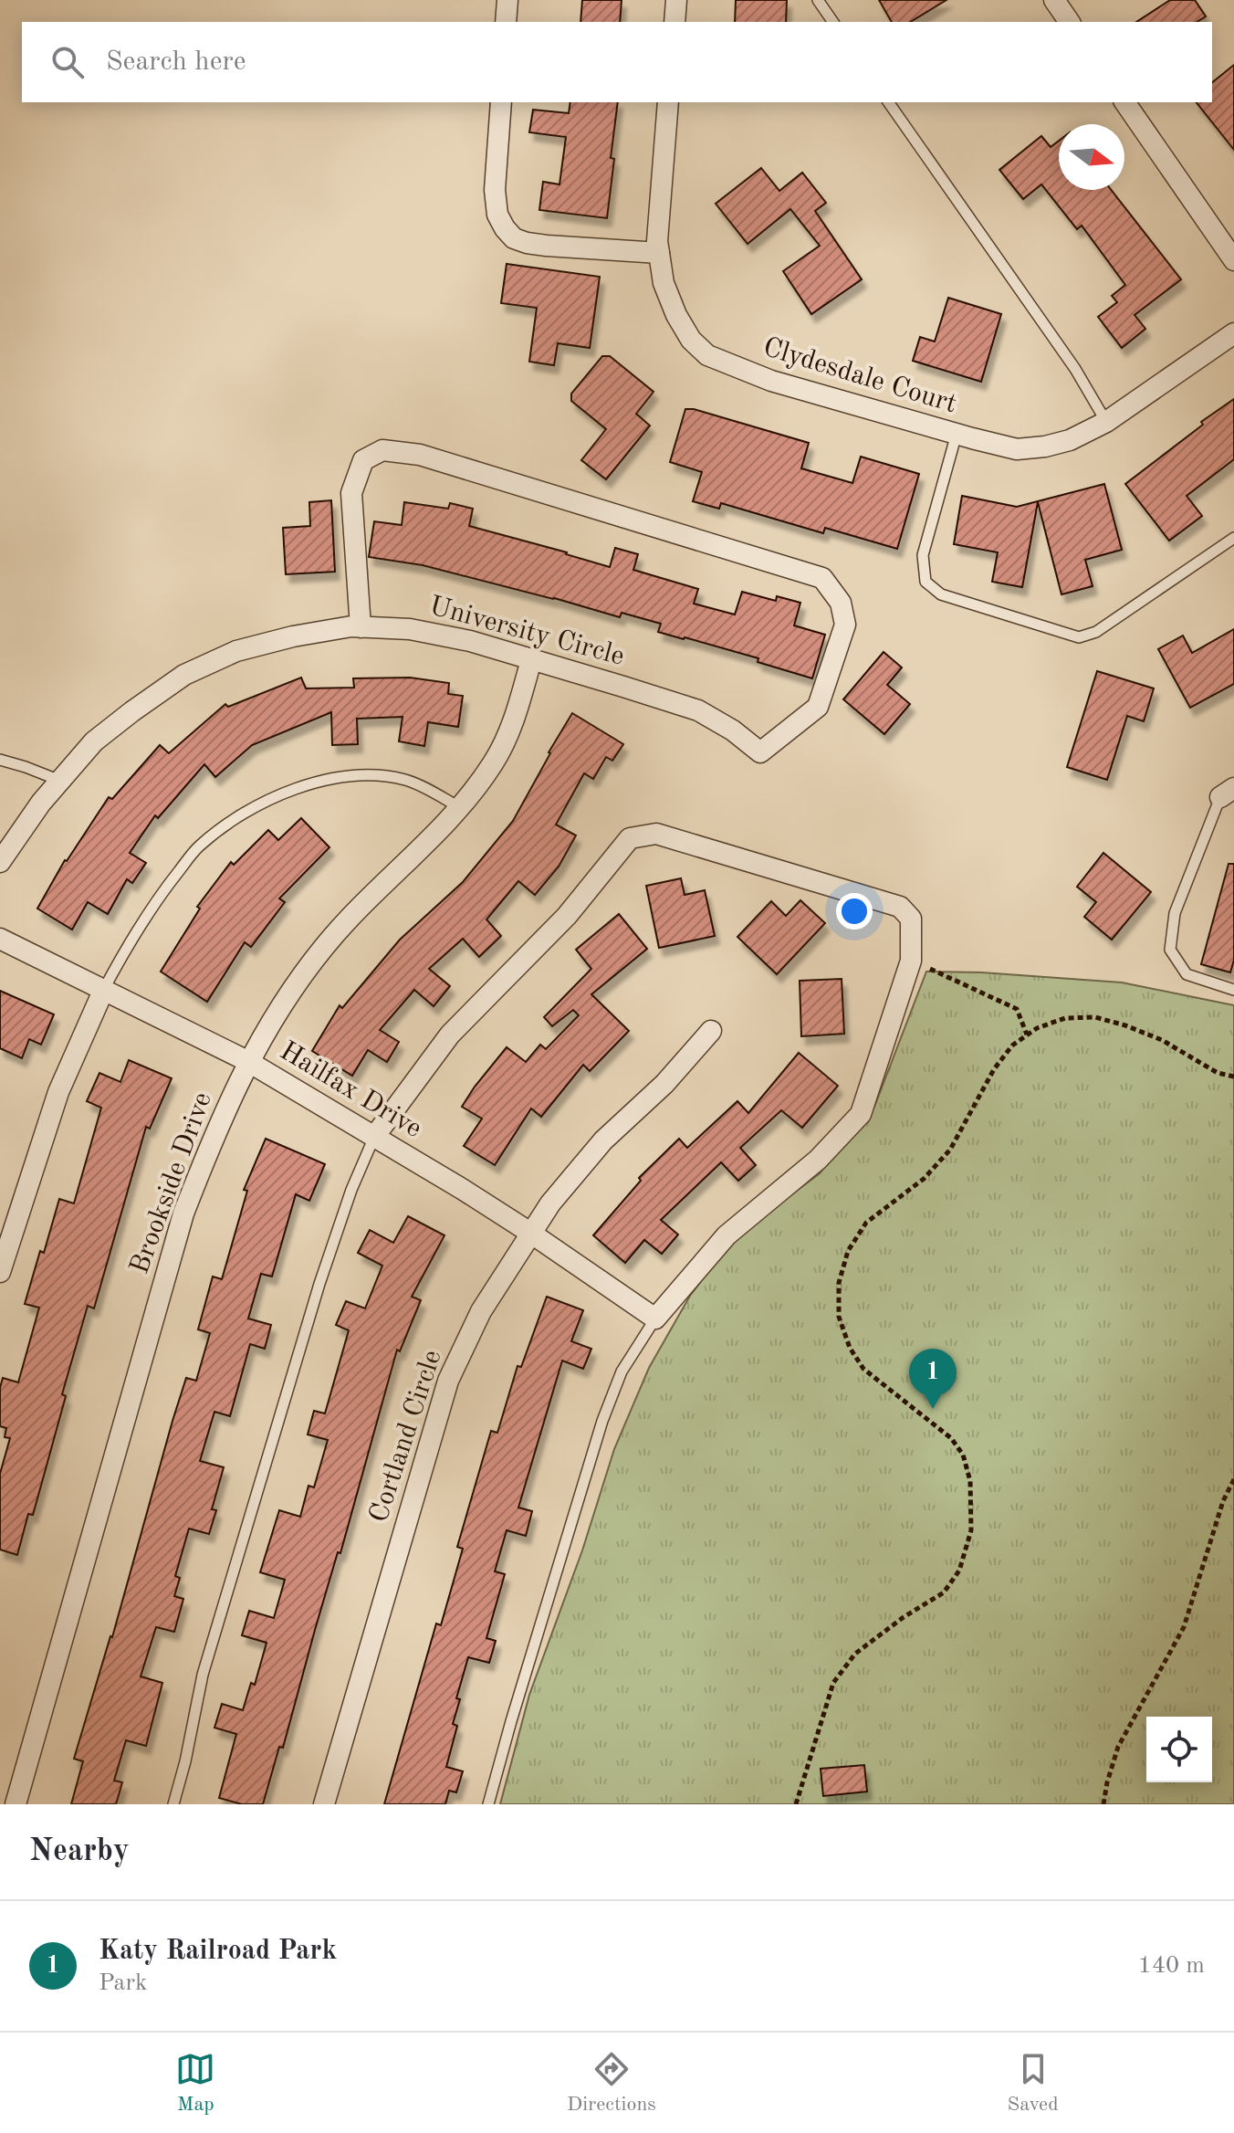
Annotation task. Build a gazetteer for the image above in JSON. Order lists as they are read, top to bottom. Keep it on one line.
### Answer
{"streets":{"street":["Clydesdale Court","University Circle","Hailfax Drive","Brookside Drive","Cortland Circle"]},"crossings":[["University Circle","Brookside Drive"],["Hailfax Drive","Brookside Drive"],["Hailfax Drive","Cortland Circle"]],"north":"right","page":{"search":"Search here","pins":"1","heading":"Nearby","list":[{"mark":"1","name":"Katy Railroad Park","note":"Park","value":"140 m"}],"nav":["Map","Directions","Saved"]}}
